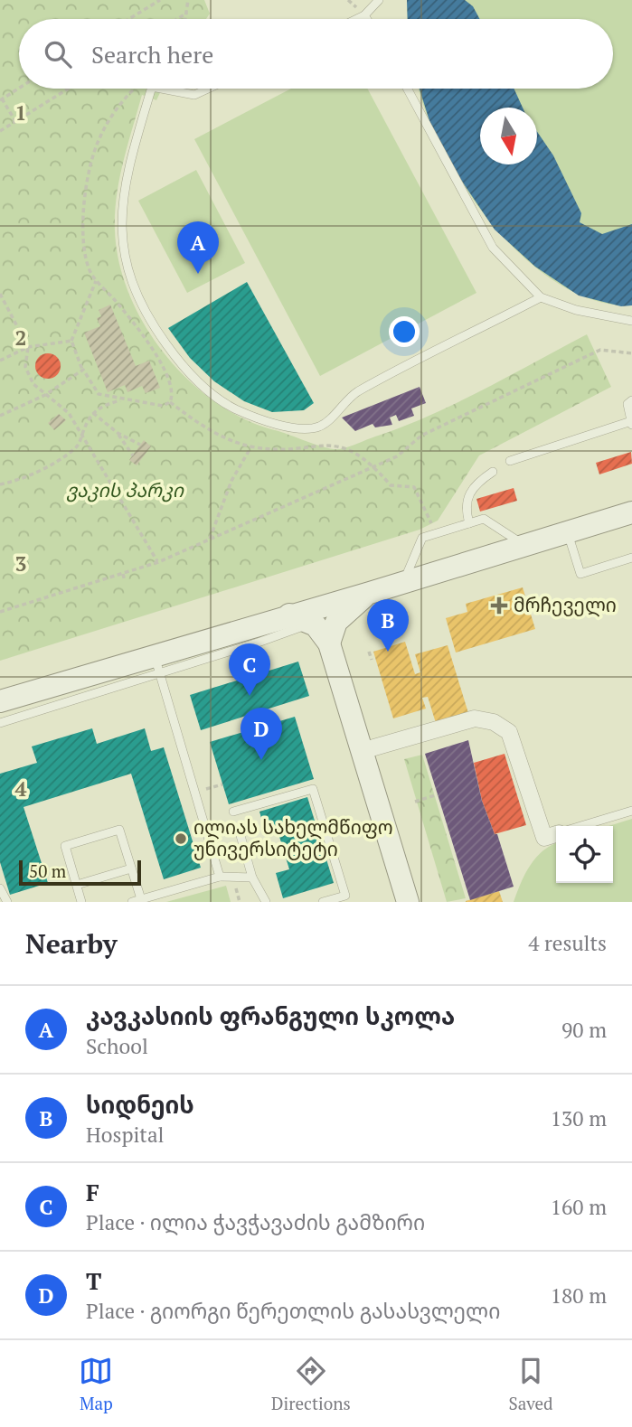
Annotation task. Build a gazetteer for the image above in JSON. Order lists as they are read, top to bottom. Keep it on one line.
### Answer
{"parks":["ვაკის პარკი"],"places":{"health":["მრჩეველი"],"other":["ილიას სახელმწიფო უნივერსიტეტი"]},"scale_bar":"50 m","north":"bottom","page":{"search":"Search here","pins":["A","B","C","D"],"scale":"50 m","heading":["Nearby","4 results"],"list":[{"mark":"A","name":"კავკასიის ფრანგული სკოლა","note":"School","value":"90 m"},{"mark":"B","name":"სიდნეის","note":"Hospital","value":"130 m"},{"mark":"C","name":"F","note":"Place · ილია ჭავჭავაძის გამზირი","value":"160 m"},{"mark":"D","name":"T","note":"Place · გიორგი წერეთლის გასასვლელი","value":"180 m"}],"nav":["Map","Directions","Saved"]},"grid":{"rows":["1","2","3","4"]}}
